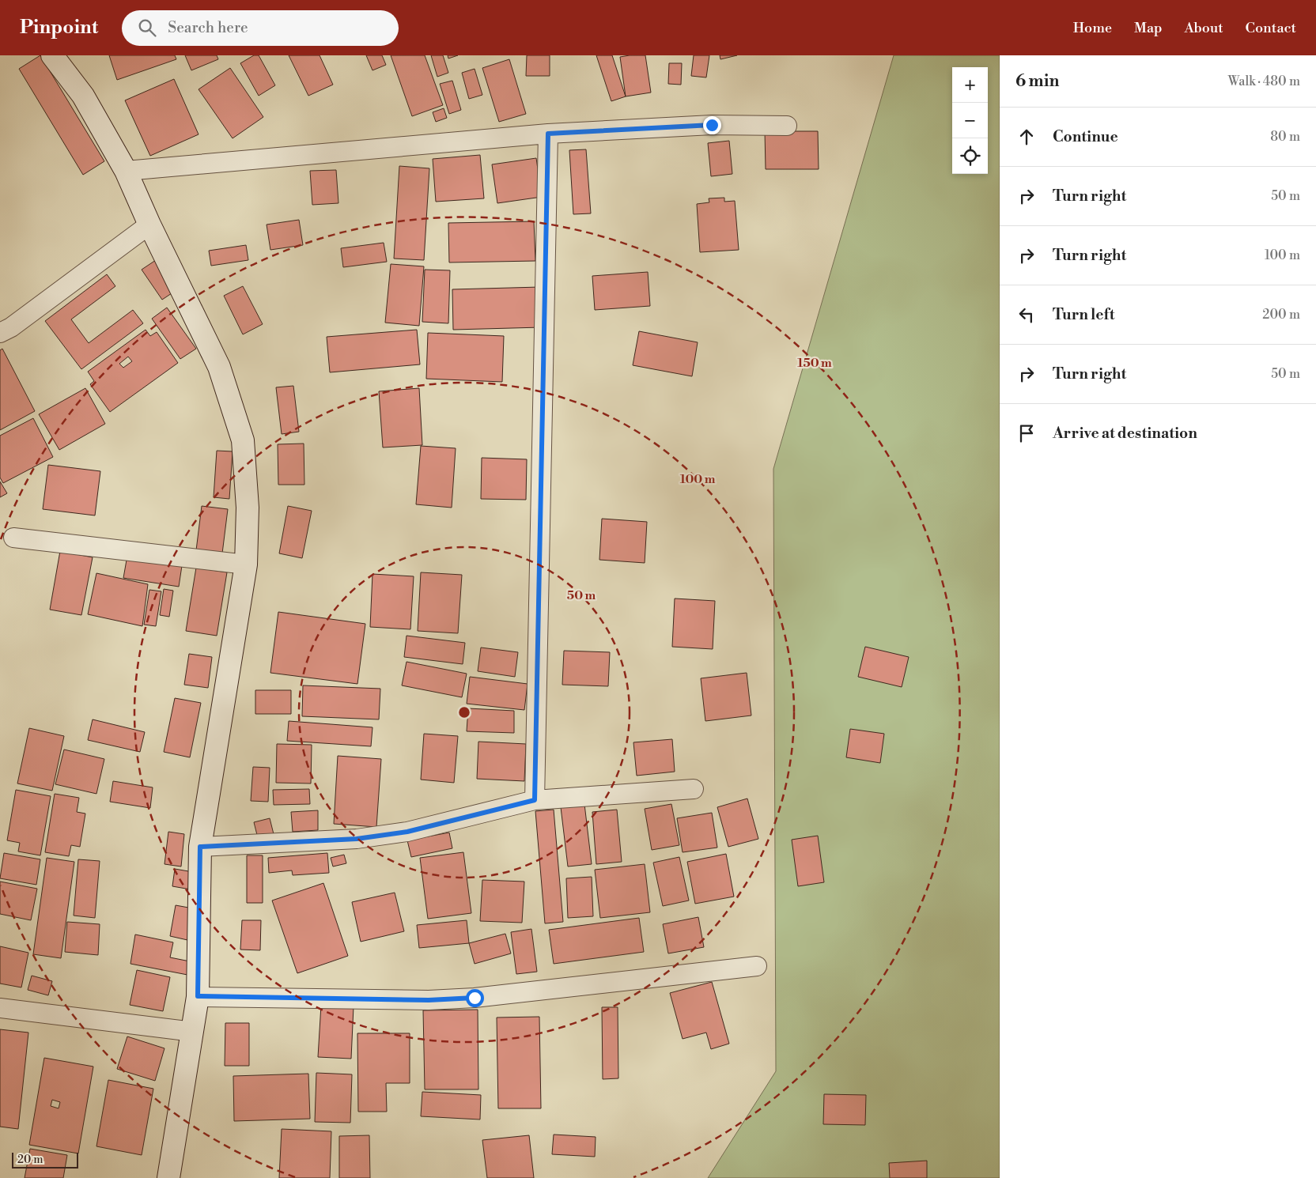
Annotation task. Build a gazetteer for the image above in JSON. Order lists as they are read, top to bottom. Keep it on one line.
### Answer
{"scale_bar":"20 m","page":{"header":"Pinpoint","search":"Search here","nav":["Home","Map","About","Contact"],"heading":["6 min","Walk · 480 m"],"map_buttons":["+","−"],"list":[["Continue","80 m"],["Turn right","50 m"],["Turn right","100 m"],["Turn left","200 m"],["Turn right","50 m"],"Arrive at destination"],"scale":"20 m"},"rings":["150 m","100 m","50 m"]}
